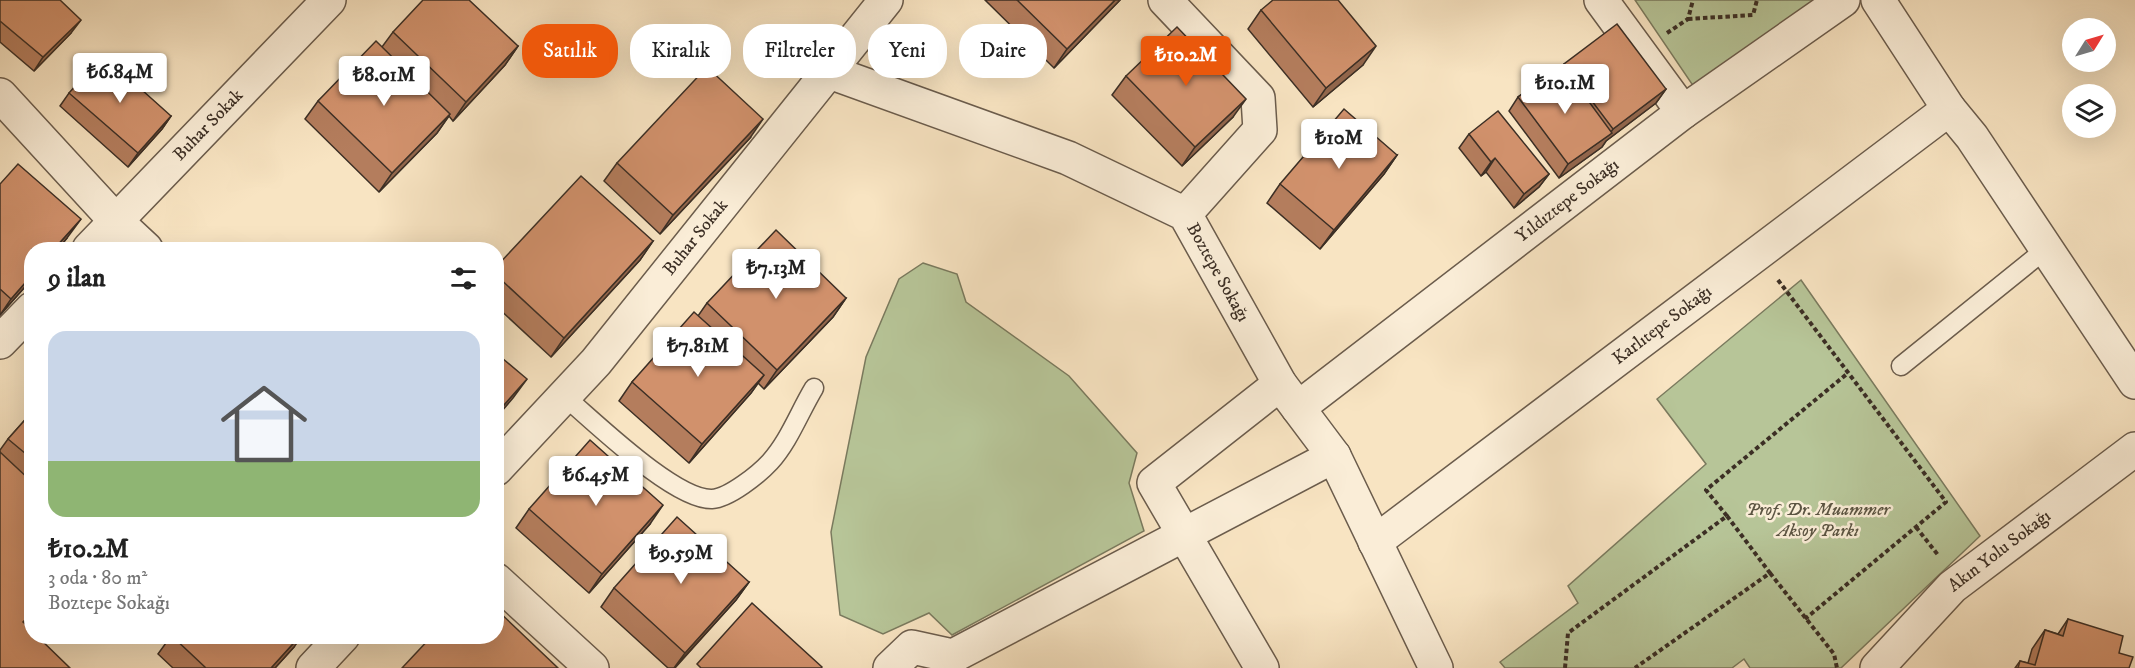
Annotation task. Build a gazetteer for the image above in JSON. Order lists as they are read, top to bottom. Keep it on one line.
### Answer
{"streets":{"street":["Buhar Sokak","Yıldıztepe Sokağı","Boztepe Sokağı","Karlıtepe Sokağı","Akın Yolu Sokağı"]},"crossings":[["Yıldıztepe Sokağı","Boztepe Sokağı"],["Boztepe Sokağı","Karlıtepe Sokağı"]],"parks":["Prof. Dr. Muammer Aksoy Parkı"],"north":"top right","page":{"chip":["Satılık","Kiralık","Filtreler","Yeni","Daire"],"price":["₺10.2M","₺6.84M","₺8.01M","₺10.1M","₺10M","₺7.13M","₺7.81M","₺6.45M","₺9.59M"],"heading":"9 ilan","list":[{"name":"₺10.2M","note":"3 oda · 80 m² · Boztepe Sokağı"}]}}
